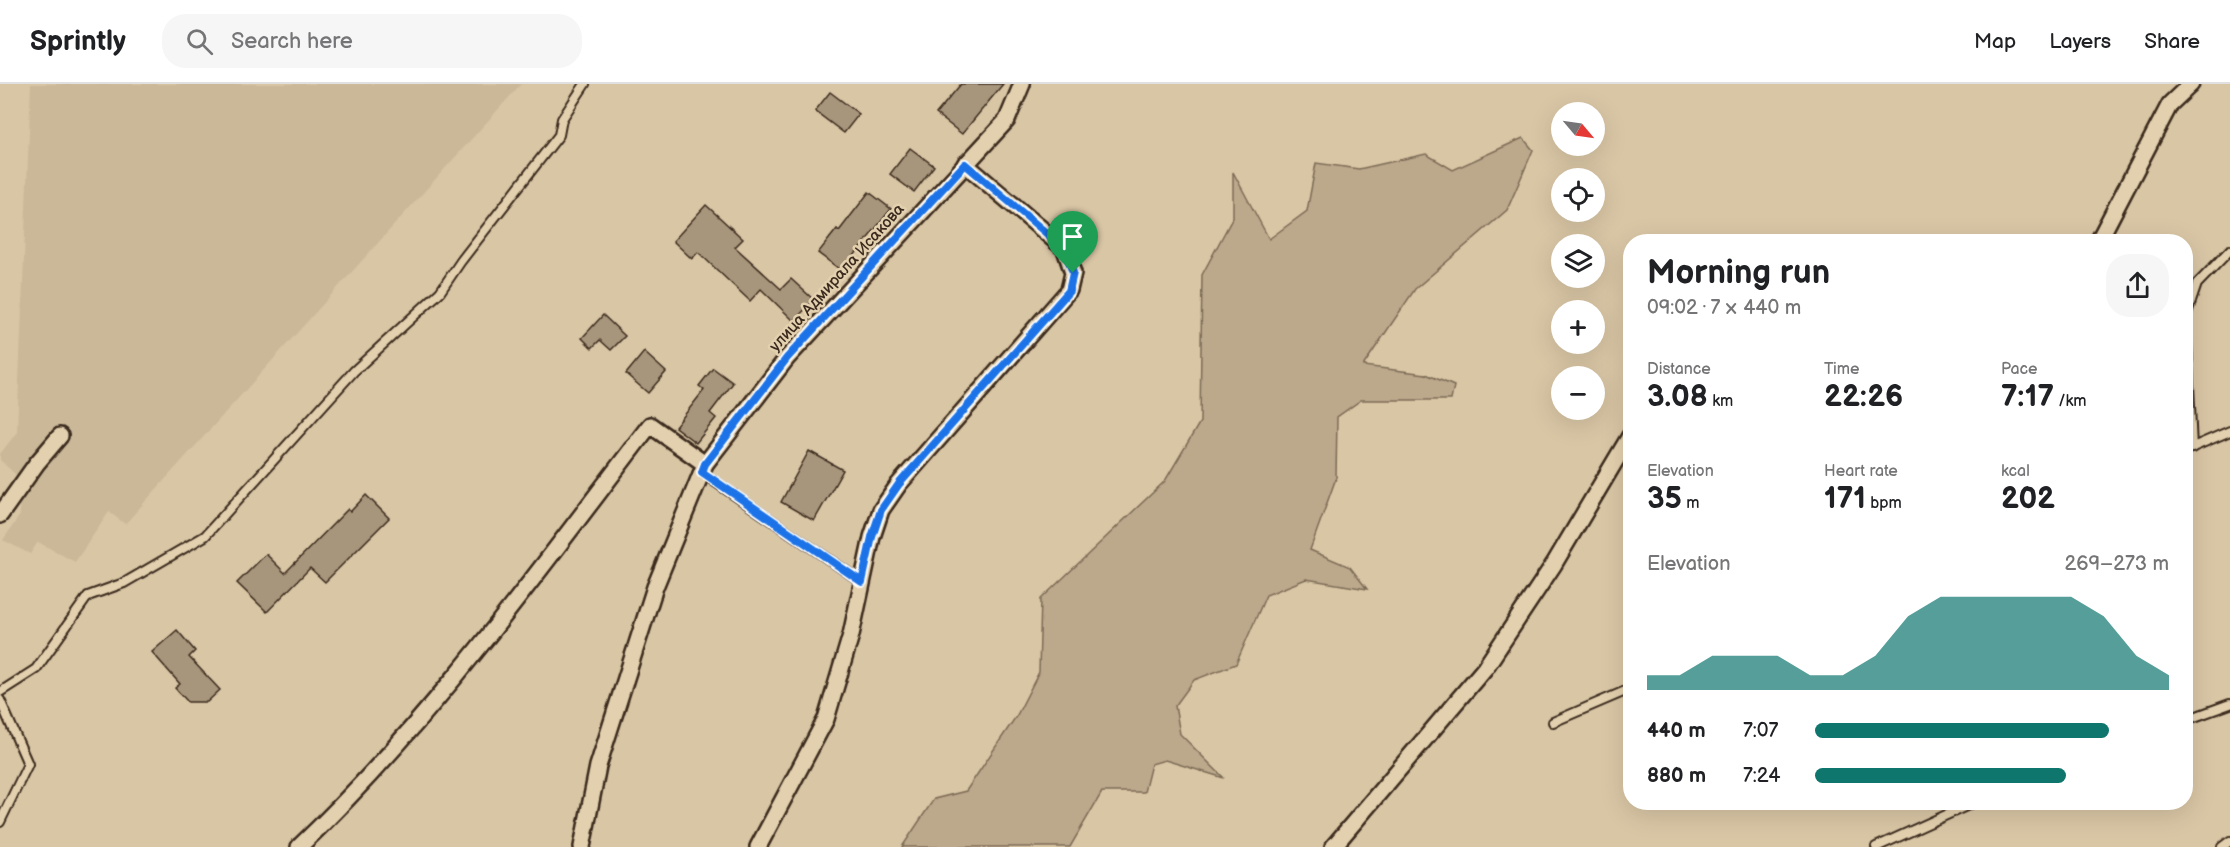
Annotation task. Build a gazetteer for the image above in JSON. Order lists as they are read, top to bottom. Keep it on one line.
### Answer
{"streets":{"street":["улица Адмирала Исакова"]},"north":"bottom right","page":{"header":"Sprintly","search":"Search here","nav":["Map","Layers","Share"],"map_buttons":["+","−"],"heading":["Morning run","09:02 · 7 × 440 m"],"stats":[["Distance","3.08 km"],["Time","22:26"],["Pace","7:17 /km"],["Elevation","35 m"],["Heart rate","171 bpm"],["kcal","202"]],"chart":["Elevation","269–273 m"],"list":[{"name":"440 m","note":"7:07"},{"name":"880 m","note":"7:24"}]}}
